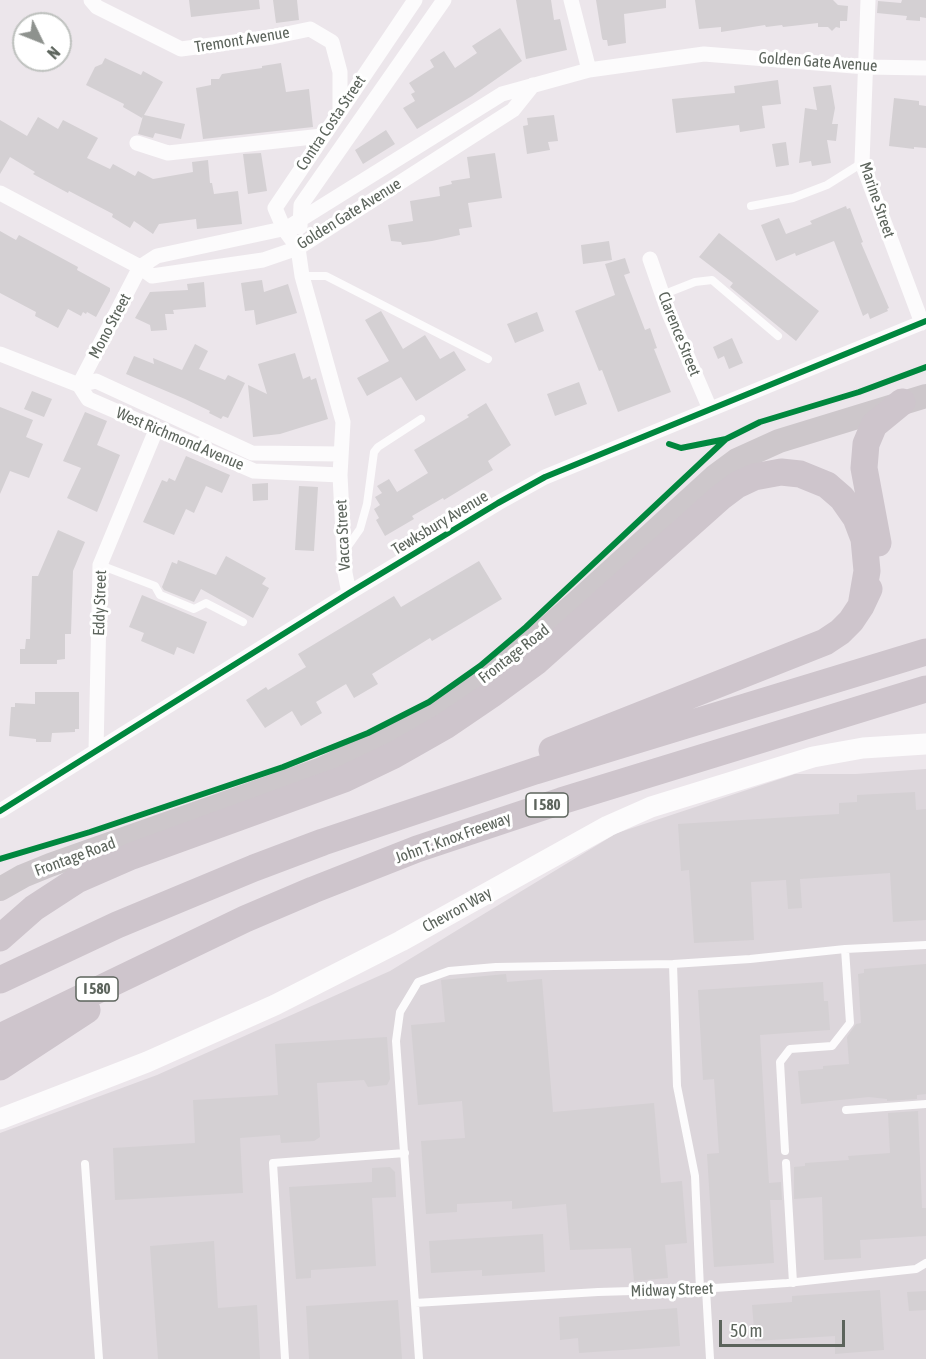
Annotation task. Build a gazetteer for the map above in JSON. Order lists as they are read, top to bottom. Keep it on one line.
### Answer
{"streets":{"highway":["I 580","John T. Knox Freeway"],"main road":["Frontage Road"],"street":["Tremont Avenue","Golden Gate Avenue","Contra Costa Street","Marine Street","Mono Street","Clarence Street","West Richmond Avenue","Tewksbury Avenue","Vacca Street","Eddy Street","Chevron Way"],"lane":["Midway Street"]},"crossings":[["Tremont Avenue","Contra Costa Street"],["Golden Gate Avenue","Contra Costa Street"],["Golden Gate Avenue","Marine Street"],["Golden Gate Avenue","Mono Street"],["Marine Street","Tewksbury Avenue"],["Mono Street","West Richmond Avenue"],["Clarence Street","Tewksbury Avenue"],["West Richmond Avenue","Vacca Street"],["West Richmond Avenue","Eddy Street"],["Tewksbury Avenue","Vacca Street"],["Tewksbury Avenue","Eddy Street"]],"scale_bar":"50 m","north":"bottom right"}
